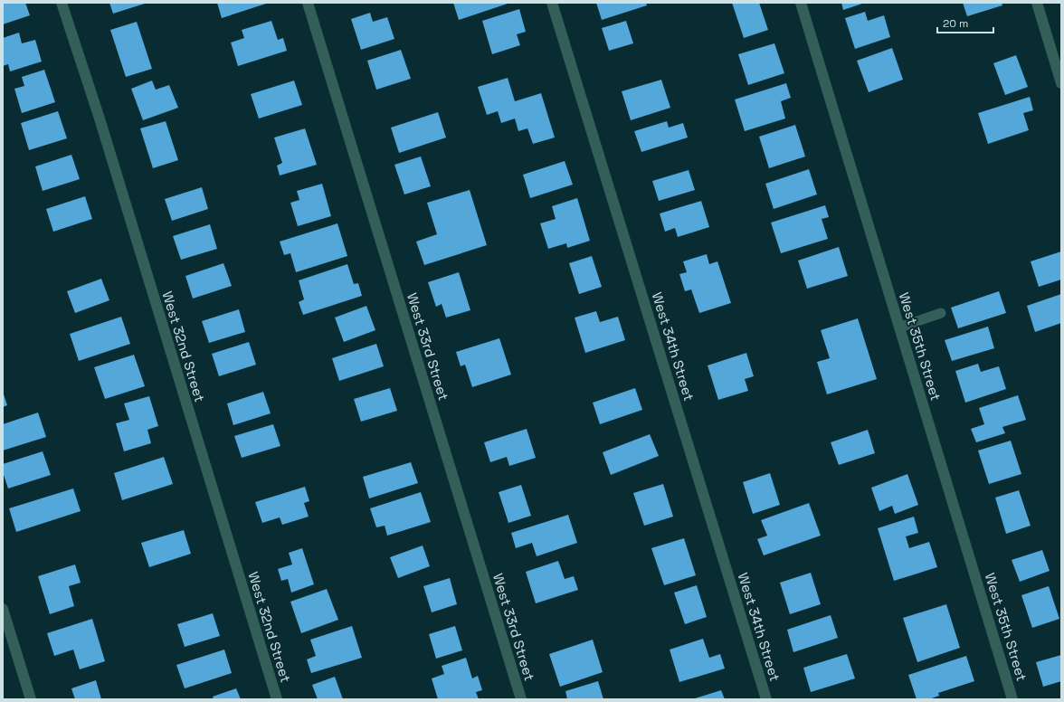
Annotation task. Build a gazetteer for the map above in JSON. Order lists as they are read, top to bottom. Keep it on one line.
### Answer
{"streets":{"street":["West 32nd Street","West 33rd Street","West 34th Street","West 35th Street"]},"scale_bar":"20 m"}
